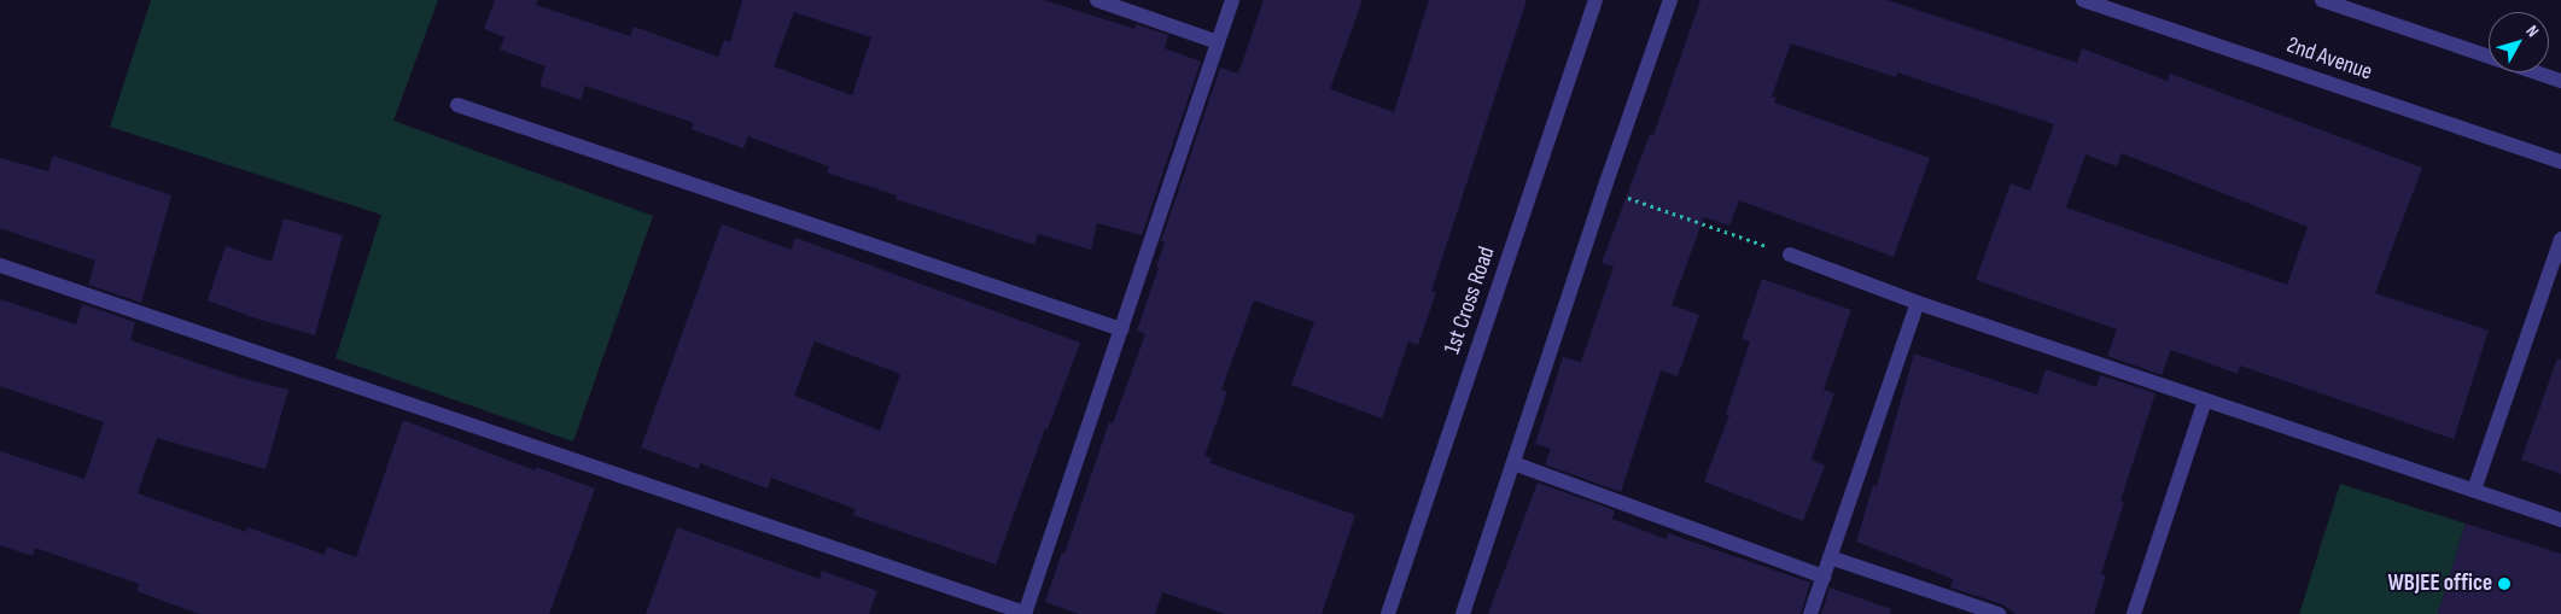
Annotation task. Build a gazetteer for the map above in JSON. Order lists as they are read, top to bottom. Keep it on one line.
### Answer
{"streets":{"street":["2nd Avenue","1st Cross Road"]},"places":["WBJEE office"],"north":"top right"}
